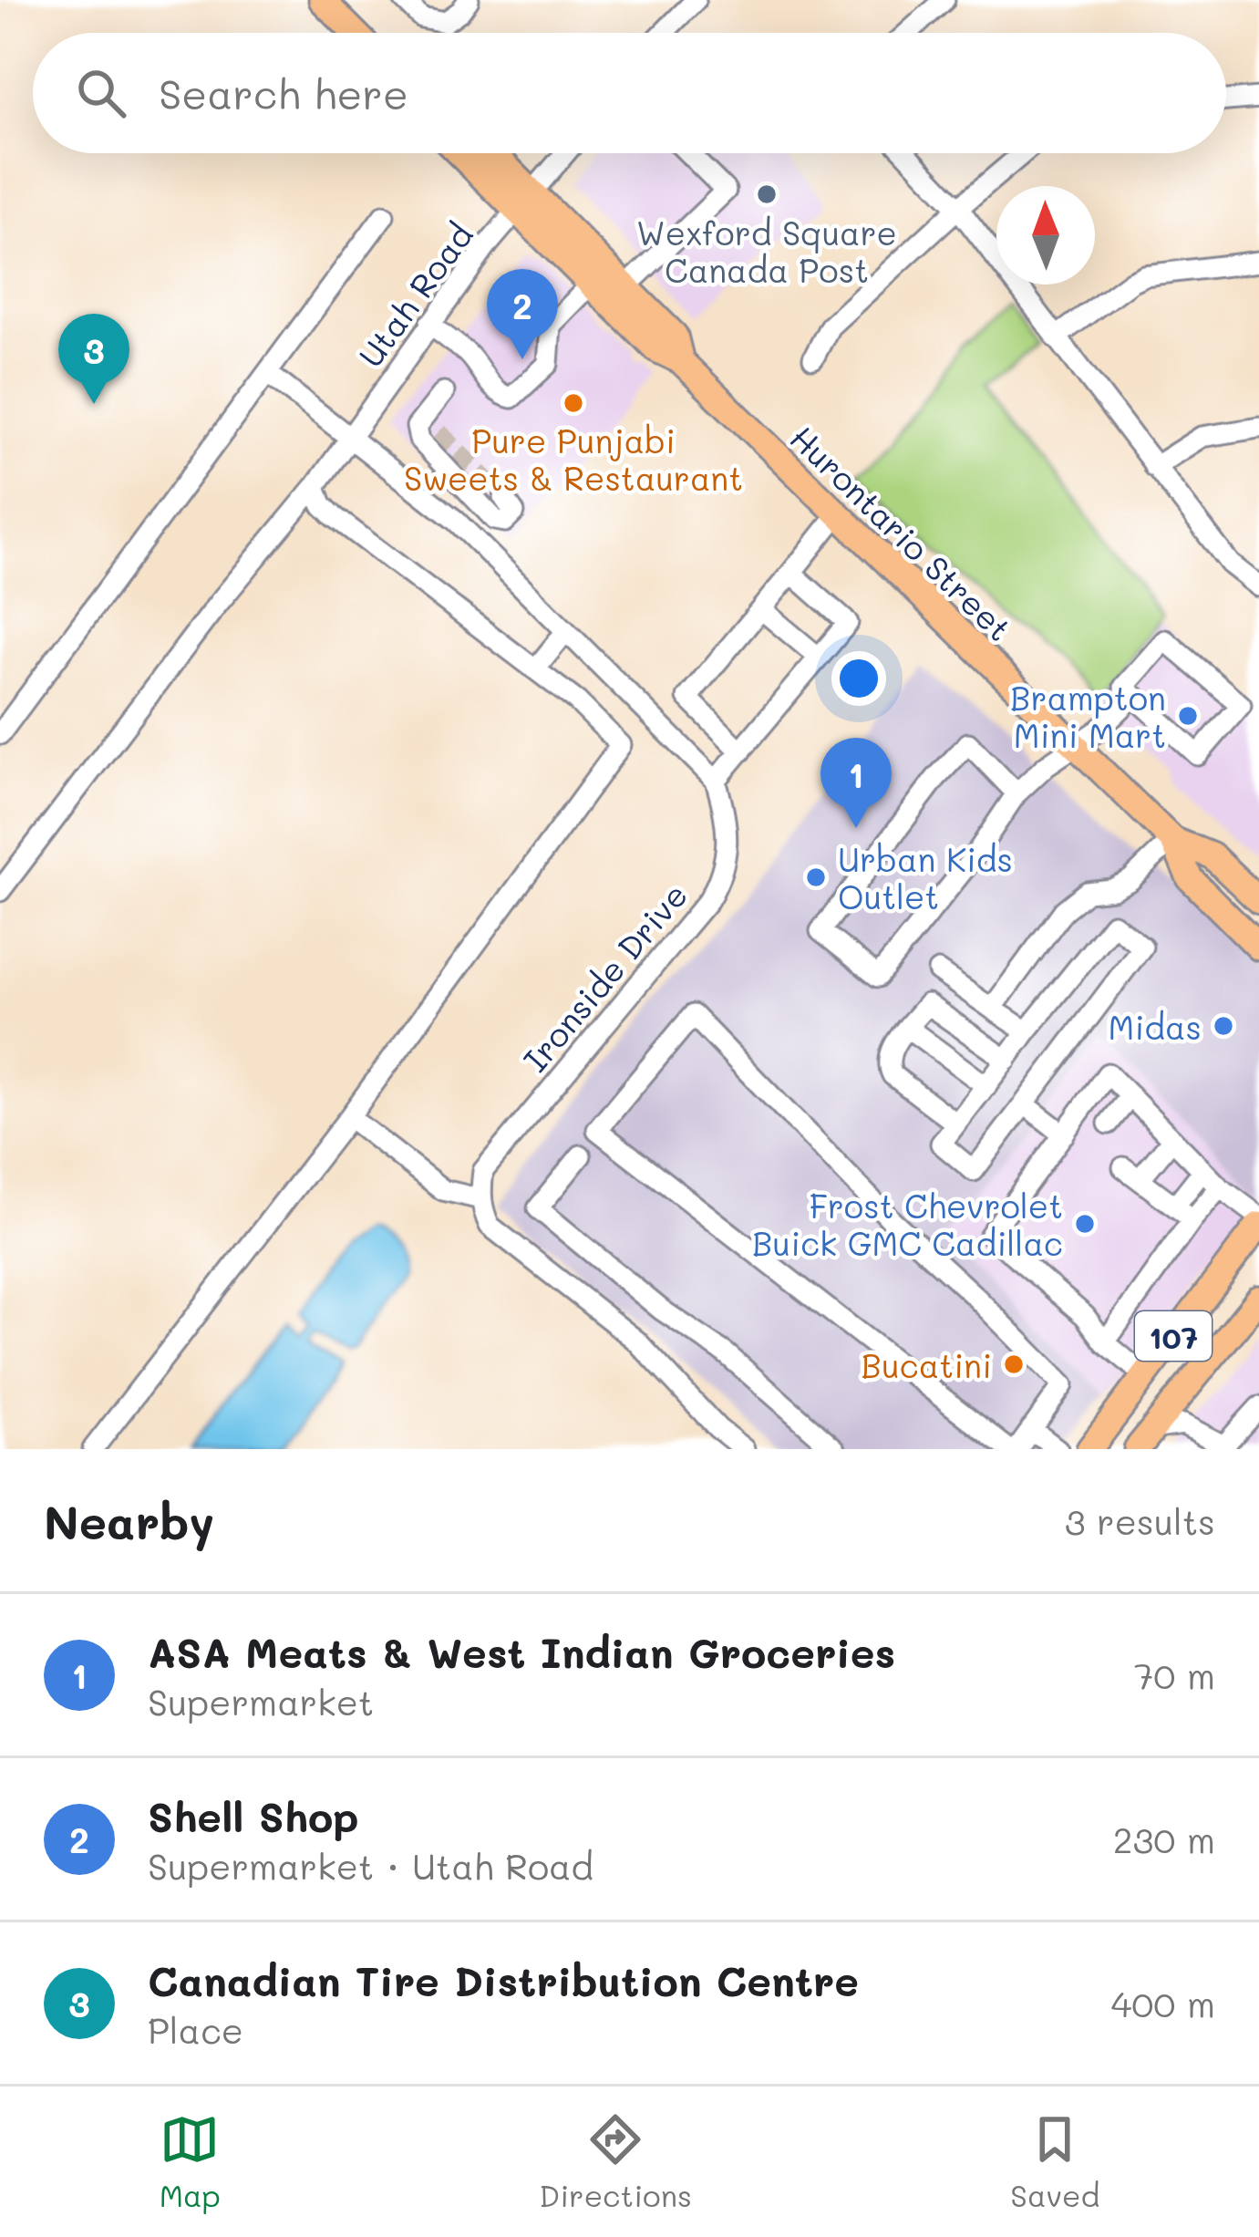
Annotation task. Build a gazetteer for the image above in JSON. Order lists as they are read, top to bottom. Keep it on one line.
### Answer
{"streets":{"main road":["Hurontario Street","107"],"street":["Utah Road","Ironside Drive"]},"crossings":[["Utah Road","Hurontario Street"]],"places":["Wexford Square Canada Post","Pure Punjabi Sweets & Restaurant","Brampton Mini Mart","Urban Kids Outlet","Midas","Frost Chevrolet Buick GMC Cadillac","Bucatini"],"north":"top","page":{"search":"Search here","pins":["2","3","1"],"heading":["Nearby","3 results"],"list":[{"mark":"1","name":"ASA Meats & West Indian Groceries","note":"Supermarket","value":"70 m"},{"mark":"2","name":"Shell Shop","note":"Supermarket · Utah Road","value":"230 m"},{"mark":"3","name":"Canadian Tire Distribution Centre","note":"Place","value":"400 m"}],"nav":["Map","Directions","Saved"]}}
